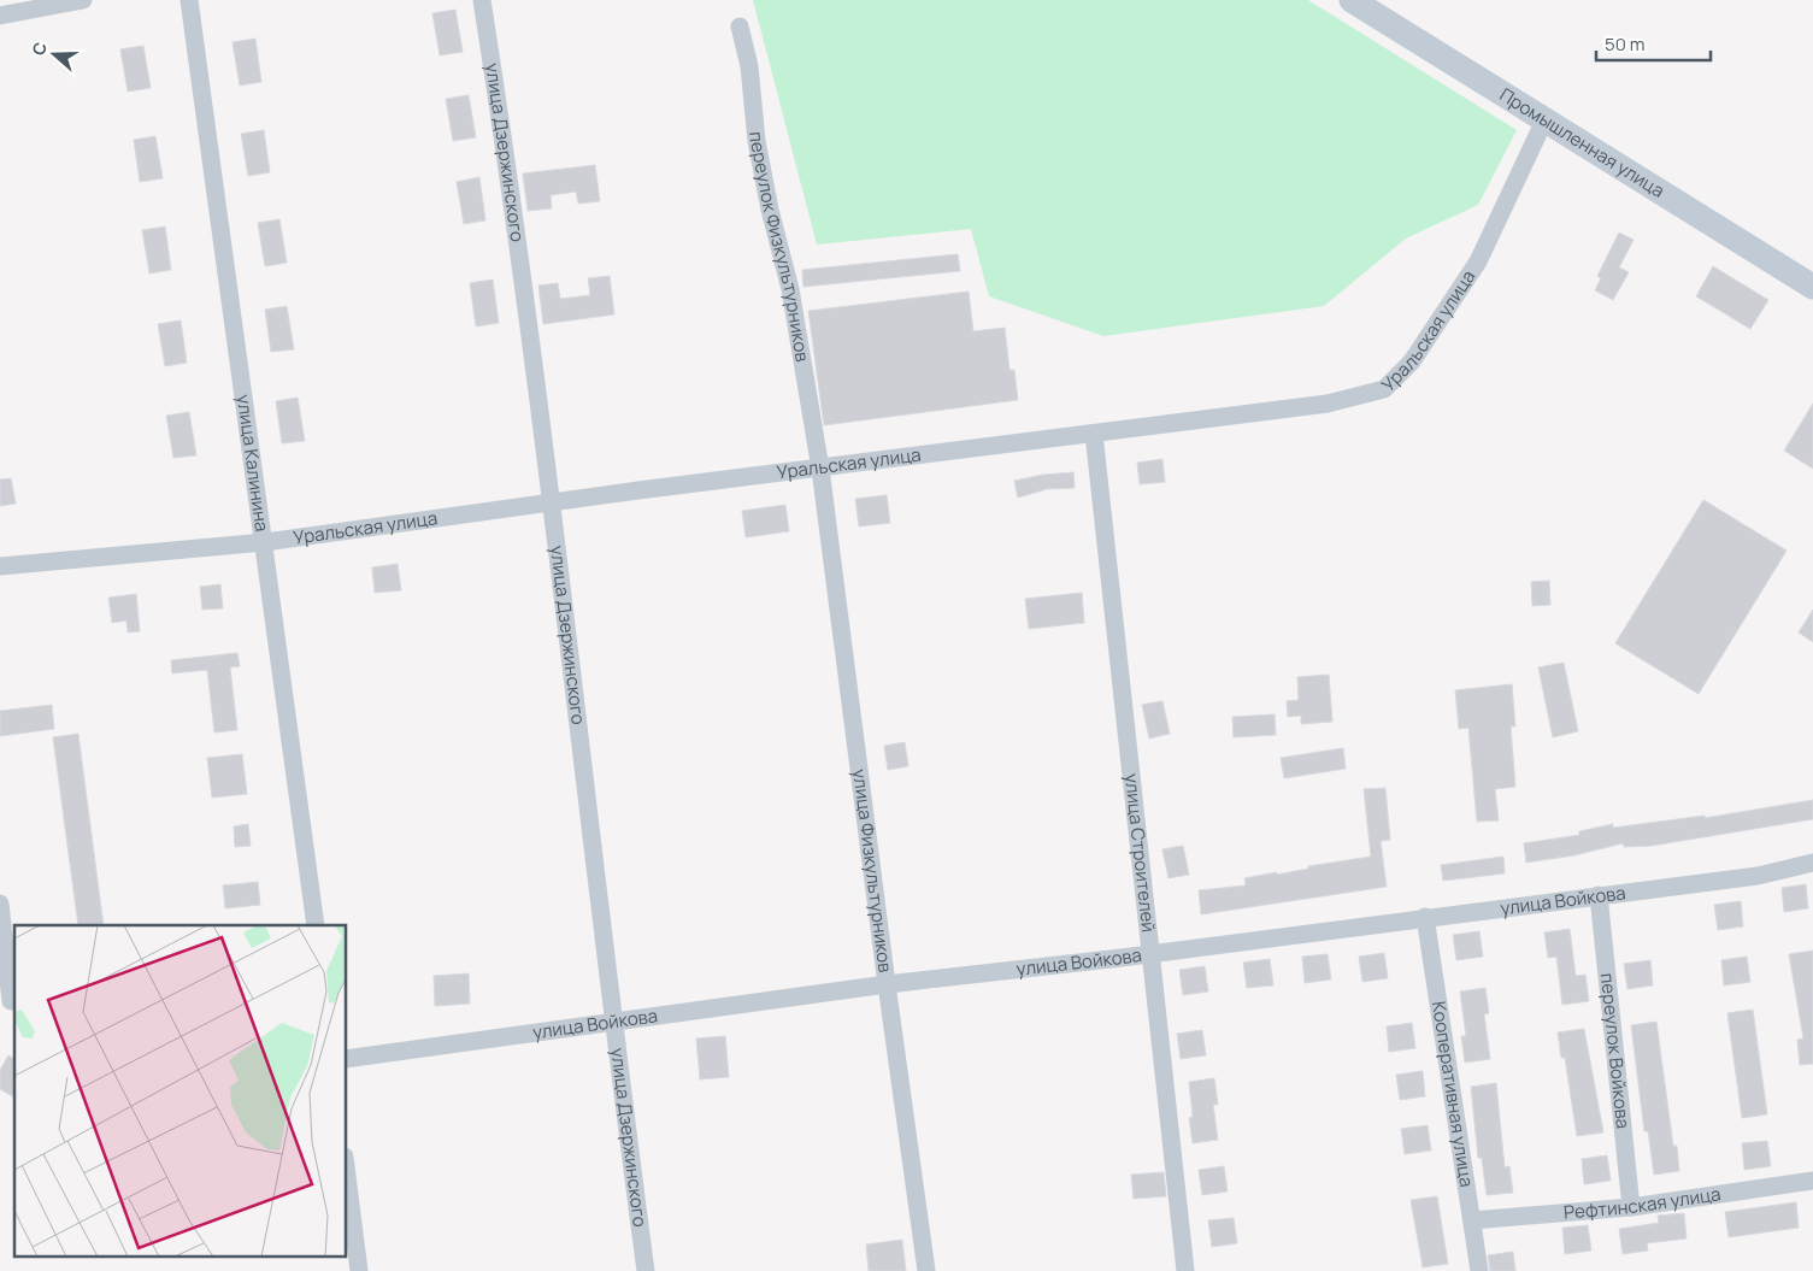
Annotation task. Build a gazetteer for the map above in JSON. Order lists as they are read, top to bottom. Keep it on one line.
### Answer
{"streets":{"main road":["Промышленная улица"],"street":["улица Дзержинского","переулок Физкультурников","Уральская улица","улица Калинина","улица Строителей","улица Физкультурников","улица Войкова","переулок Войкова","Кооперативная улица","Рефтинская улица"]},"crossings":[["Промышленная улица","Уральская улица"],["улица Дзержинского","Уральская улица"],["улица Дзержинского","улица Войкова"],["переулок Физкультурников","Уральская улица"],["переулок Физкультурников","улица Физкультурников"],["Уральская улица","улица Калинина"],["Уральская улица","улица Строителей"],["Уральская улица","улица Физкультурников"],["улица Строителей","улица Войкова"],["улица Физкультурников","улица Войкова"],["улица Войкова","переулок Войкова"],["улица Войкова","Кооперативная улица"],["переулок Войкова","Рефтинская улица"],["Кооперативная улица","Рефтинская улица"]],"scale_bar":"50 m","north":"left"}
